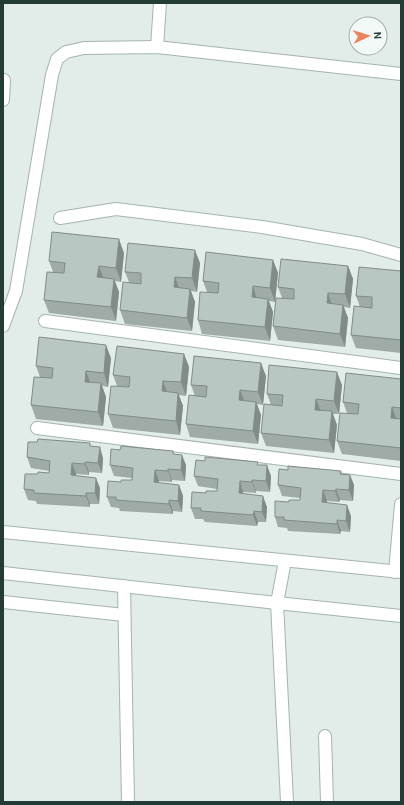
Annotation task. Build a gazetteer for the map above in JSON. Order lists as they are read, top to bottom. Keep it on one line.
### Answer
{"north":"right"}
